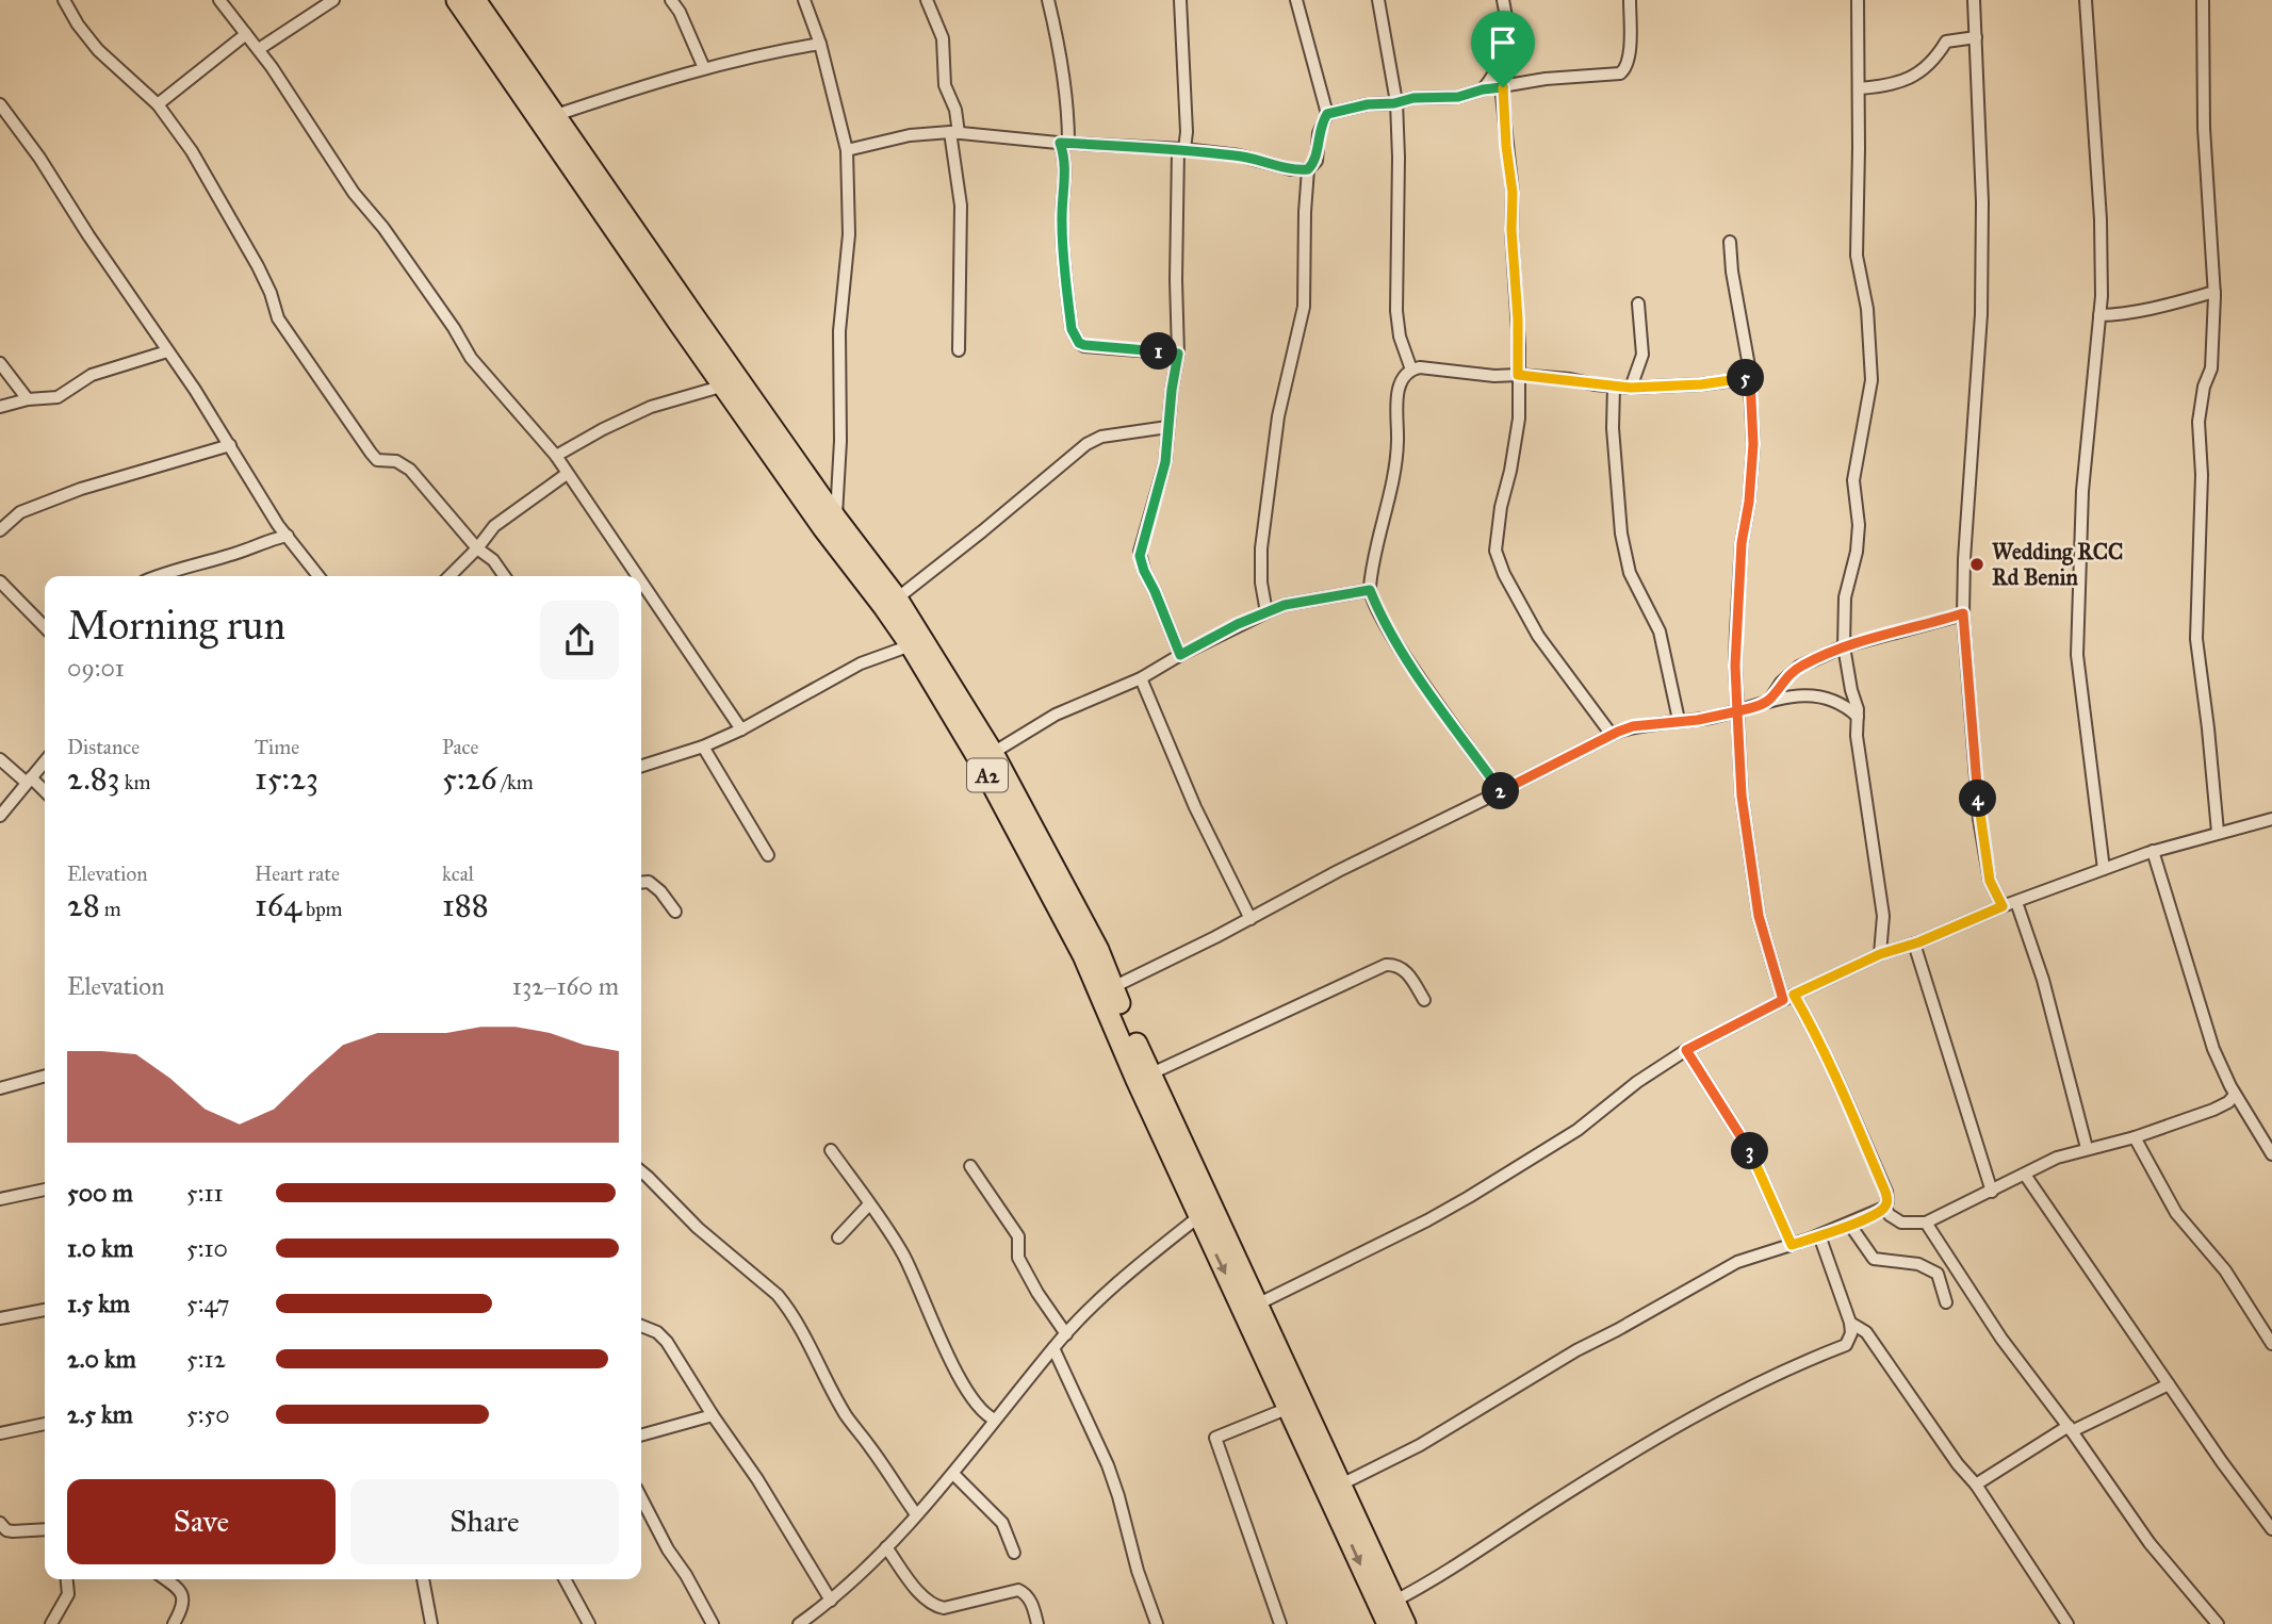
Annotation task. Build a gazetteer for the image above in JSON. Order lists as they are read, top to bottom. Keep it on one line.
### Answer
{"streets":{"highway":["A2"]},"places":["Wedding RCC Rd Benin"],"page":{"pins":["1","5","2","4","3"],"heading":["Morning run","09:01"],"stats":[["Distance","2.83 km"],["Time","15:23"],["Pace","5:26 /km"],["Elevation","28 m"],["Heart rate","164 bpm"],["kcal","188"]],"chart":["Elevation","132–160 m"],"list":[{"name":"500 m","note":"5:11"},{"name":"1.0 km","note":"5:10"},{"name":"1.5 km","note":"5:47"},{"name":"2.0 km","note":"5:12"},{"name":"2.5 km","note":"5:50"}],"buttons":["Save","Share"]}}
